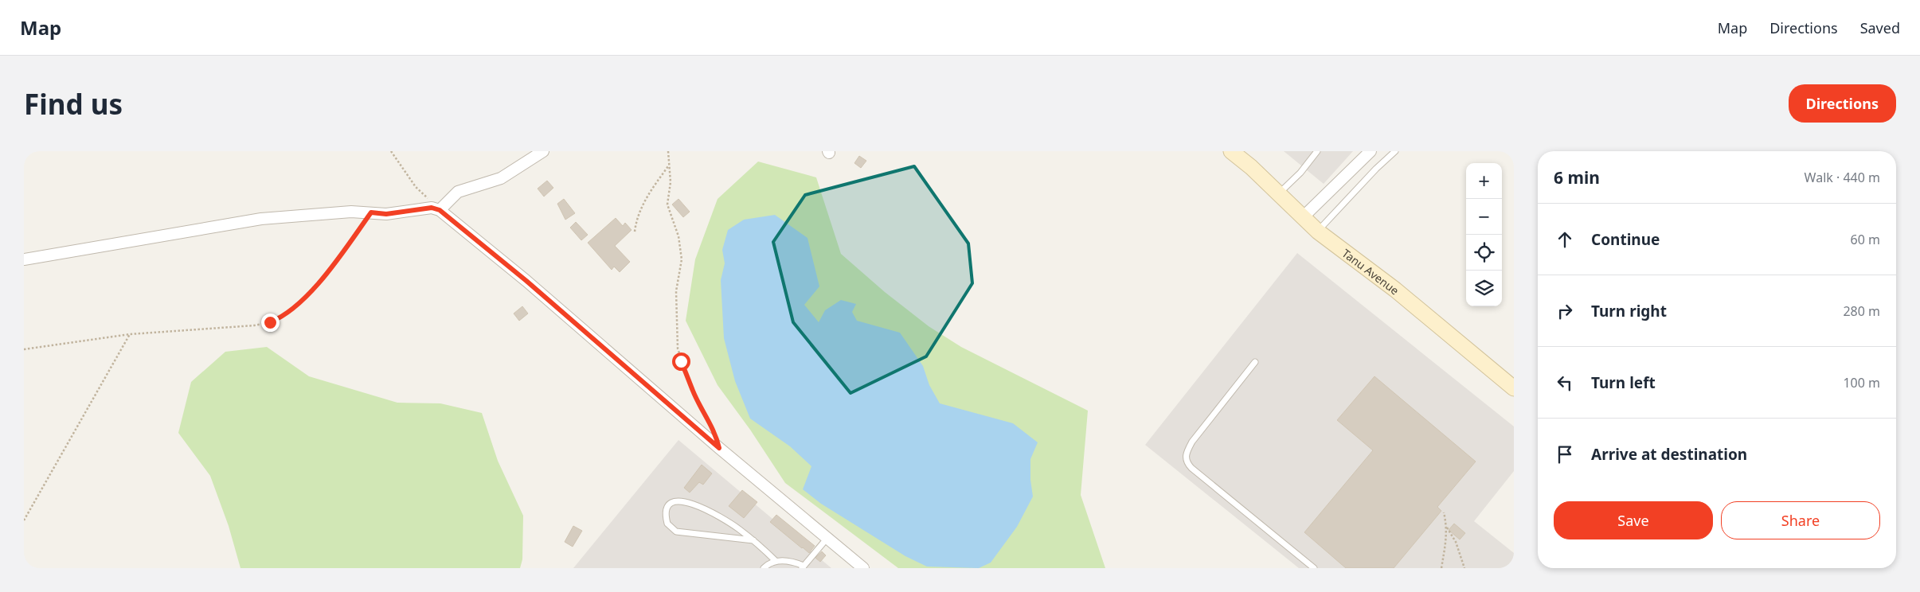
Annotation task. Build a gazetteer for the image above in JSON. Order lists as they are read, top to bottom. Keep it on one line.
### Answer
{"streets":{"street":["Tanu Avenue"]},"page":{"header":"Map","nav":["Map","Directions","Saved"],"buttons":["Directions",["Save","Share"]],"title":"Find us","heading":["6 min","Walk · 440 m"],"map_buttons":["+","−"],"list":[["Continue","60 m"],["Turn right","280 m"],["Turn left","100 m"],"Arrive at destination"]}}
